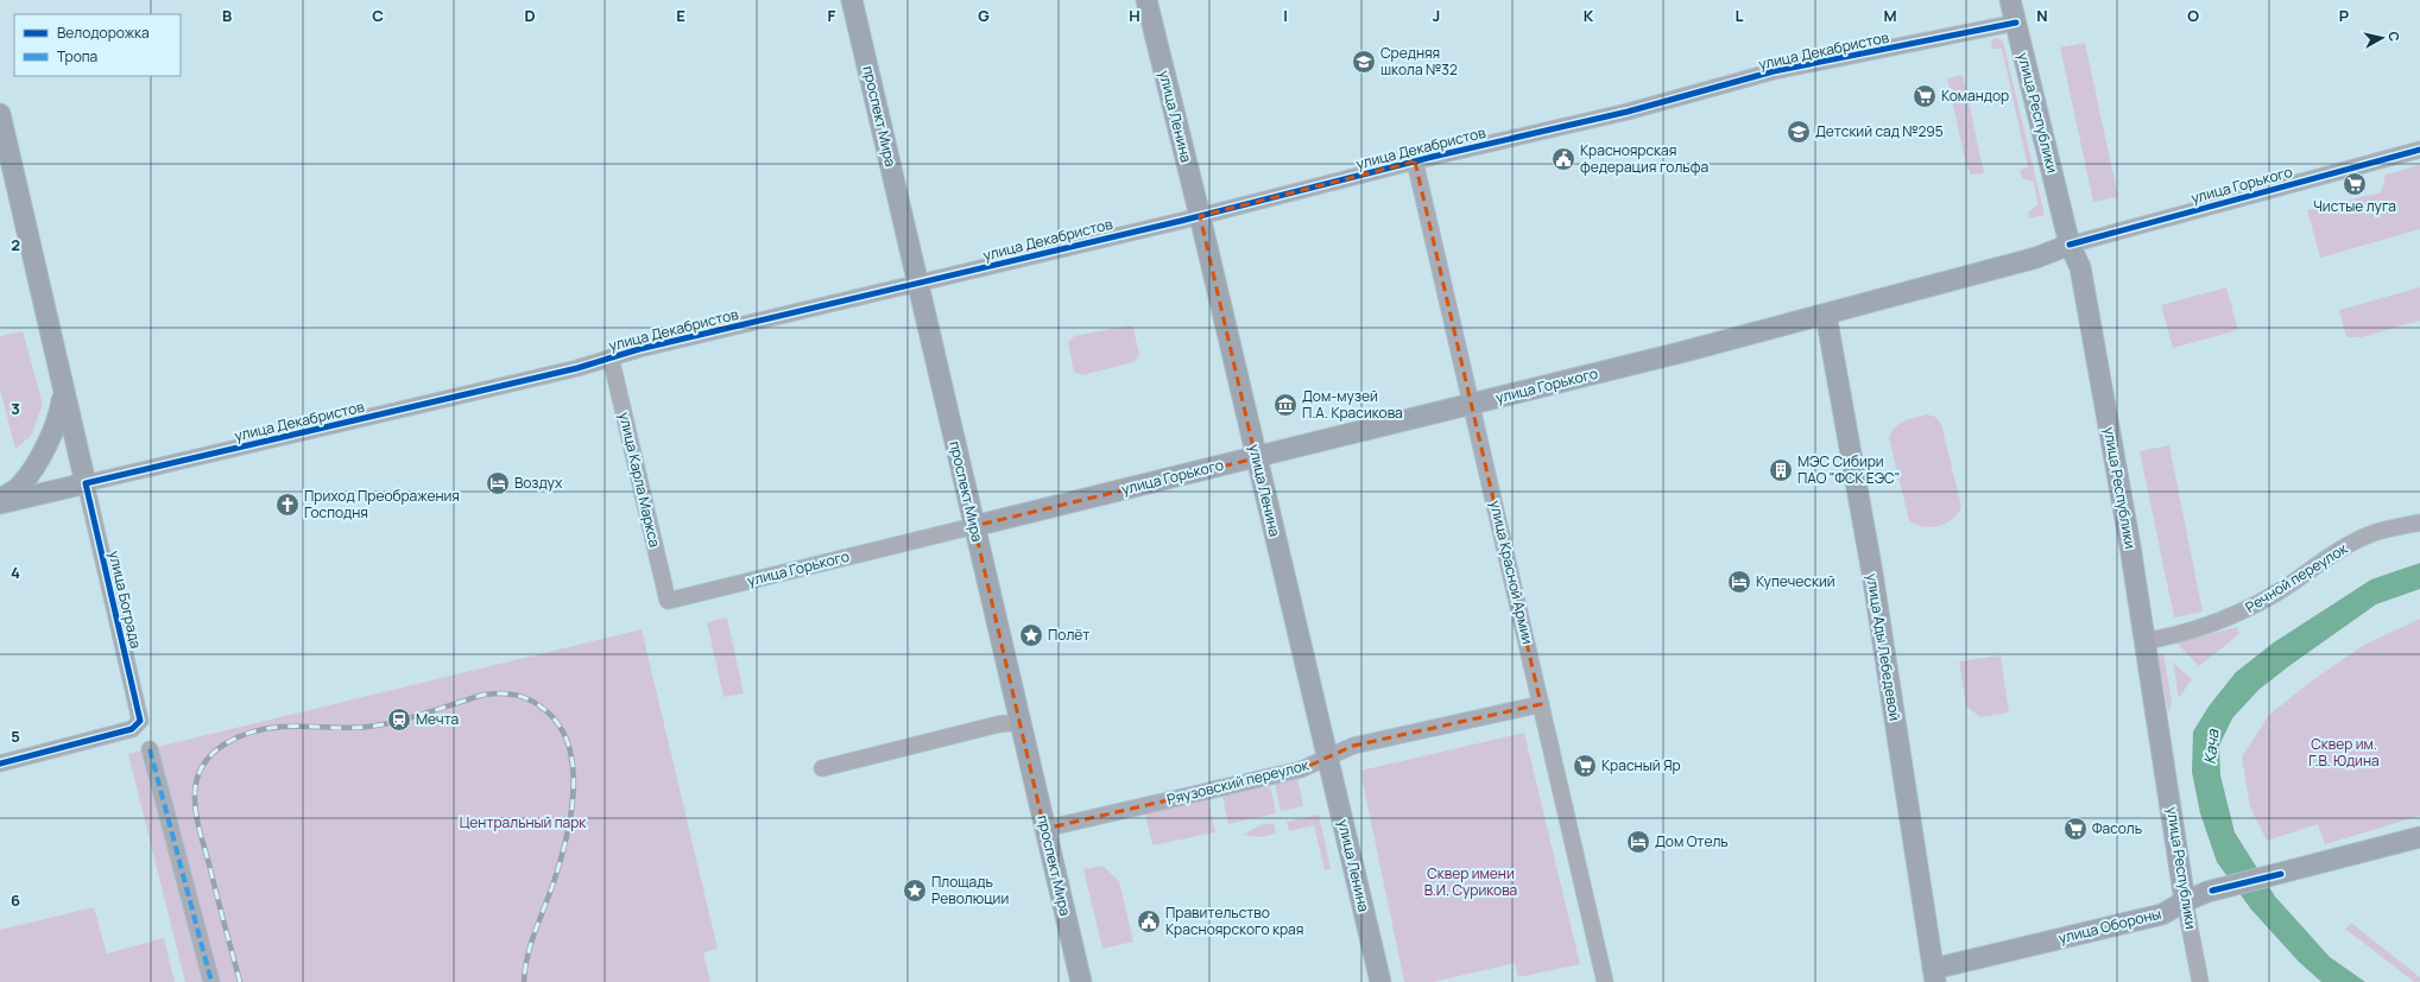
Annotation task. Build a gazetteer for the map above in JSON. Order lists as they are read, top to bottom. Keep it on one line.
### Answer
{"streets":{"main road":["улица Декабристов","улица Республики","проспект Мира","улица Ленина","улица Горького","улица Бограда","улица Ады Лебедевой","улица Обороны"],"street":["улица Карла Маркса","улица Красной Армии","Речной переулок","Ряузовский переулок"]},"crossings":[["улица Декабристов","улица Республики"],["улица Декабристов","проспект Мира"],["улица Декабристов","улица Ленина"],["улица Декабристов","улица Карла Маркса"],["улица Декабристов","улица Красной Армии"],["улица Декабристов","улица Бограда"],["улица Республики","улица Горького"],["улица Республики","Речной переулок"],["улица Республики","улица Обороны"],["проспект Мира","улица Горького"],["проспект Мира","Ряузовский переулок"],["улица Ленина","улица Горького"],["улица Ленина","Ряузовский переулок"],["улица Горького","улица Карла Маркса"],["улица Горького","улица Красной Армии"],["улица Горького","улица Ады Лебедевой"],["улица Красной Армии","Ряузовский переулок"],["улица Ады Лебедевой","улица Обороны"]],"water":["Кача"],"parks":["Сквер им. Г.В. Юдина","Центральный парк","Сквер имени В.И. Сурикова"],"places":{"school or university":["Средняя школа №32","Детский сад №295"],"supermarket":["Командор","Чистые луга","Красный Яр","Фасоль"],"public building":["Красноярская федерация гольфа","Правительство Красноярского края"],"museum":["Дом-музей П.А. Красикова"],"building":["МЭС Сибири ПАО \"ФСК ЕЭС\""],"hotel":["Воздух","Купеческий","Дом Отель"],"church":["Приход Преображения Господня"],"place":["Полёт","Площадь Революции"],"station":["Мечта"]},"legend":["Велодорожка","Тропа"],"north":"right","grid":{"columns":["B","C","D","E","F","G","H","I","J","K","L","M","N","O","P"],"rows":["2","3","4","5","6"]}}
